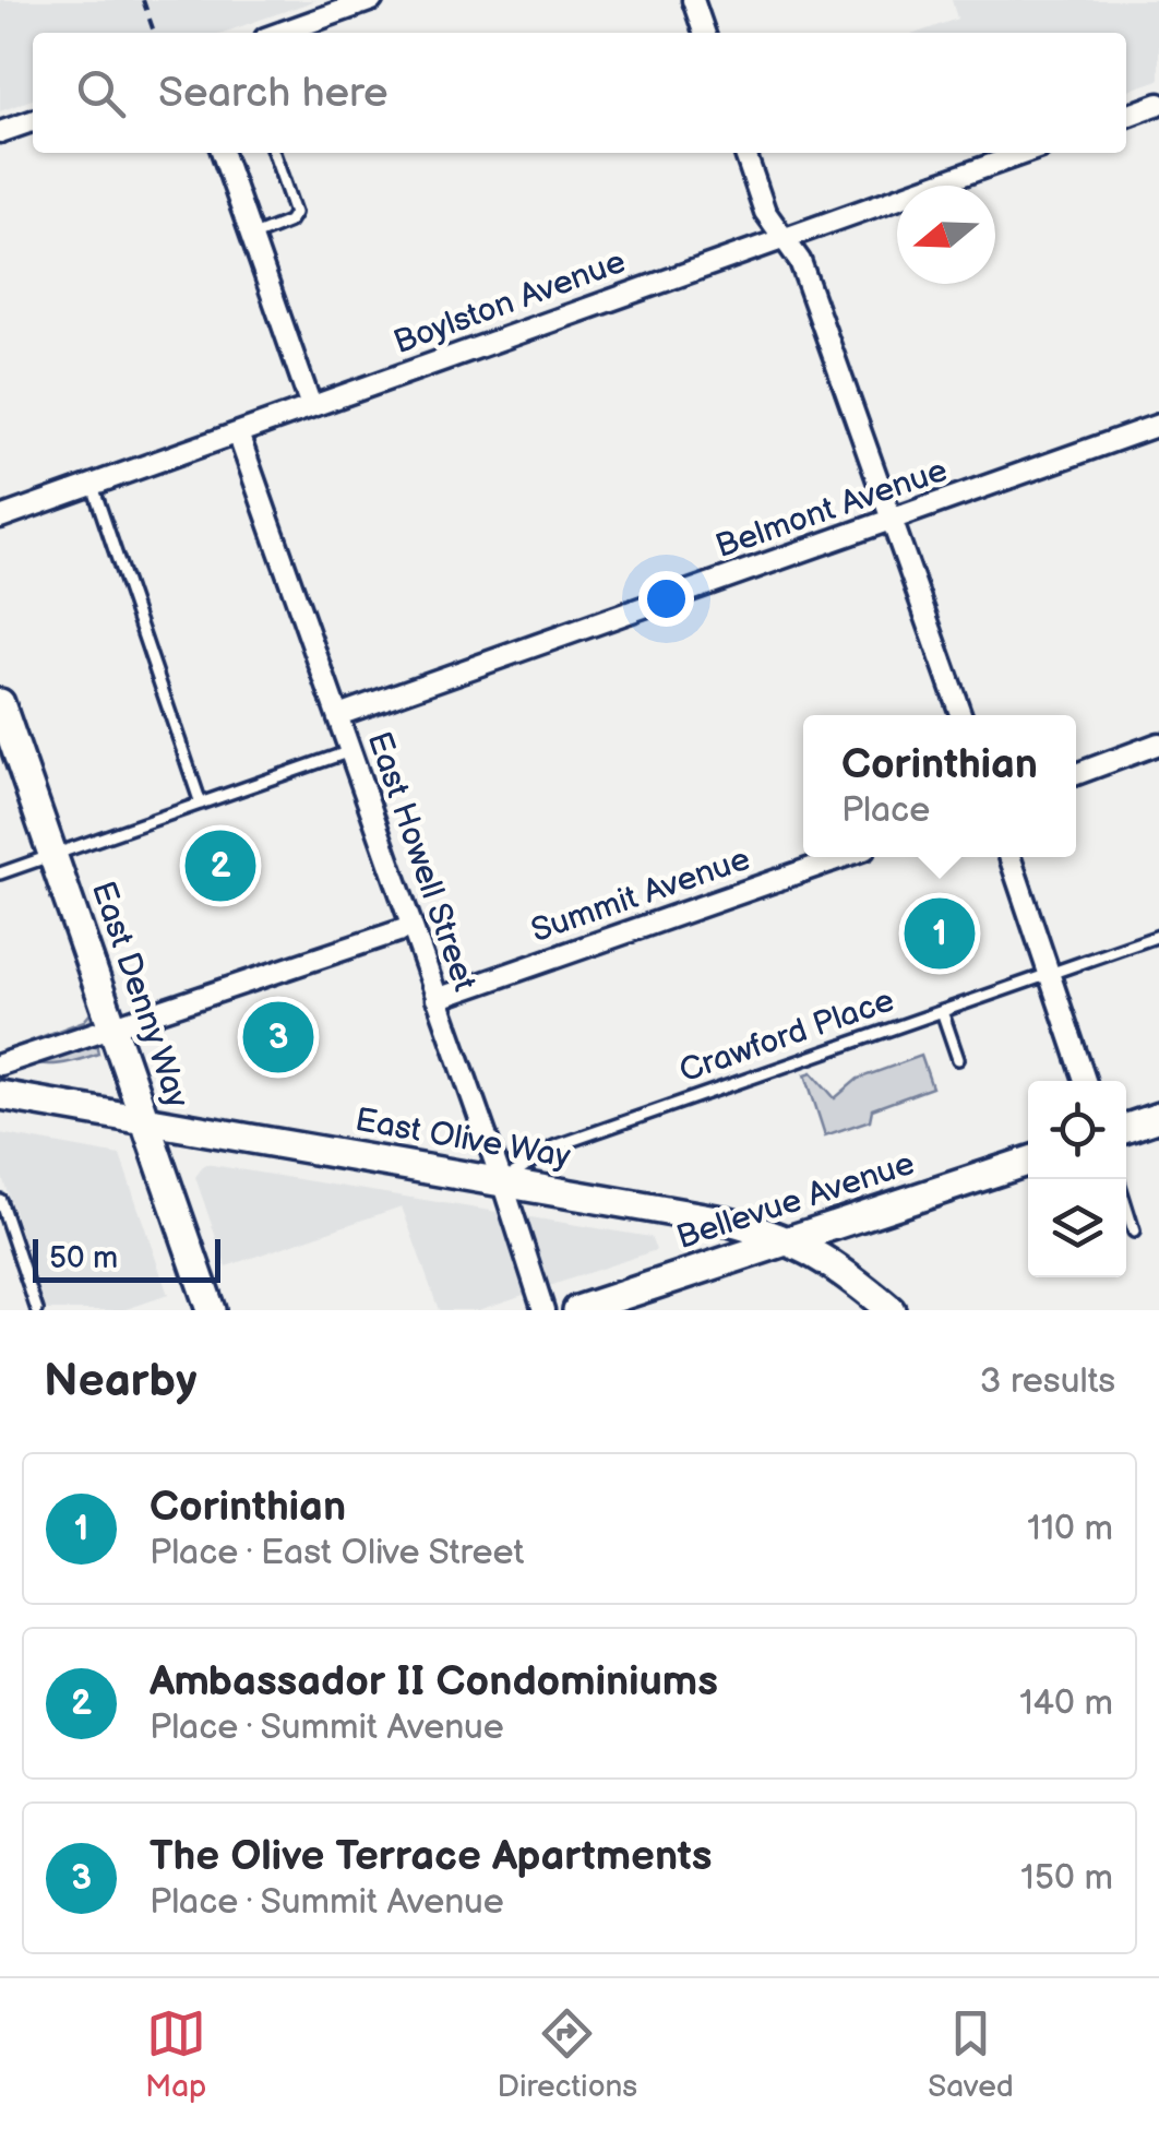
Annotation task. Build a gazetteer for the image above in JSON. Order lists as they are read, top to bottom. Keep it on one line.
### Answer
{"streets":{"main road":["East Denny Way","East Olive Way","Bellevue Avenue"],"street":["Boylston Avenue","Belmont Avenue","East Howell Street","Summit Avenue"],"lane":["Crawford Place"]},"crossings":[["Boylston Avenue","East Howell Street"],["Belmont Avenue","East Howell Street"],["East Howell Street","Summit Avenue"],["East Howell Street","Crawford Place"],["East Howell Street","East Olive Way"],["East Denny Way","East Olive Way"],["Crawford Place","East Olive Way"],["East Olive Way","Bellevue Avenue"]],"scale_bar":"50 m","north":"left","page":{"search":"Search here","popup":["Corinthian","Place"],"pins":["2","1","3"],"scale":"50 m","heading":["Nearby","3 results"],"list":[{"mark":"1","name":"Corinthian","note":"Place · East Olive Street","value":"110 m"},{"mark":"2","name":"Ambassador II Condominiums","note":"Place · Summit Avenue","value":"140 m"},{"mark":"3","name":"The Olive Terrace Apartments","note":"Place · Summit Avenue","value":"150 m"}],"nav":["Map","Directions","Saved"]}}
